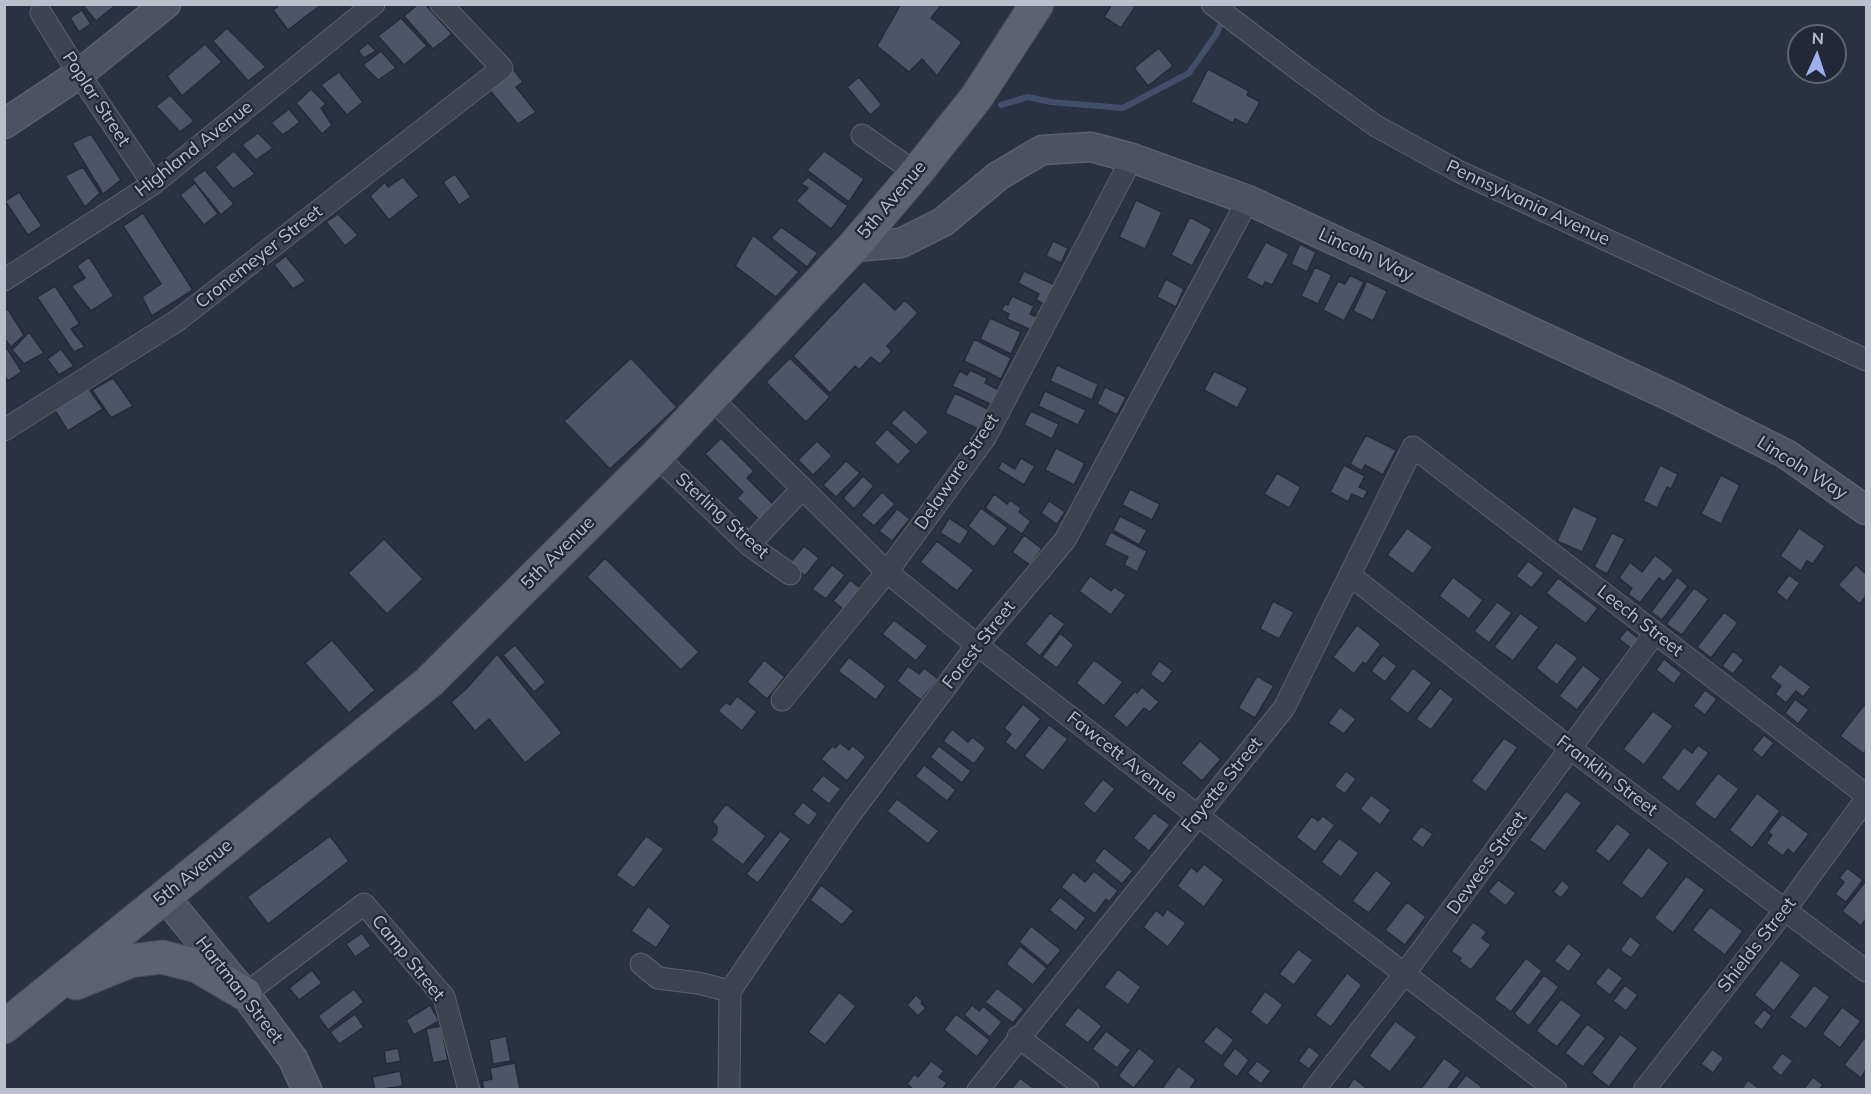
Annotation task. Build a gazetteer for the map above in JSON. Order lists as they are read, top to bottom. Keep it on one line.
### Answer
{"streets":{"main road":["5th Avenue","Lincoln Way","Hartman Street"],"street":["Poplar Street","Highland Avenue","Pennsylvania Avenue","Cronemeyer Street","Delaware Street","Sterling Street","Leech Street","Forest Street","Fawcett Avenue","Franklin Street","Fayette Street","Dewees Street","Shields Street","Camp Street"]},"crossings":[["Poplar Street","Highland Avenue"],["5th Avenue","Lincoln Way"],["5th Avenue","Sterling Street"],["5th Avenue","Fawcett Avenue"],["5th Avenue","Hartman Street"],["Lincoln Way","Delaware Street"],["Lincoln Way","Forest Street"],["Delaware Street","Fawcett Avenue"],["Leech Street","Fayette Street"],["Leech Street","Dewees Street"],["Leech Street","Shields Street"],["Forest Street","Fawcett Avenue"],["Fawcett Avenue","Fayette Street"],["Fawcett Avenue","Dewees Street"],["Franklin Street","Fayette Street"],["Franklin Street","Dewees Street"],["Franklin Street","Shields Street"],["Camp Street","Hartman Street"]],"north":"top"}
